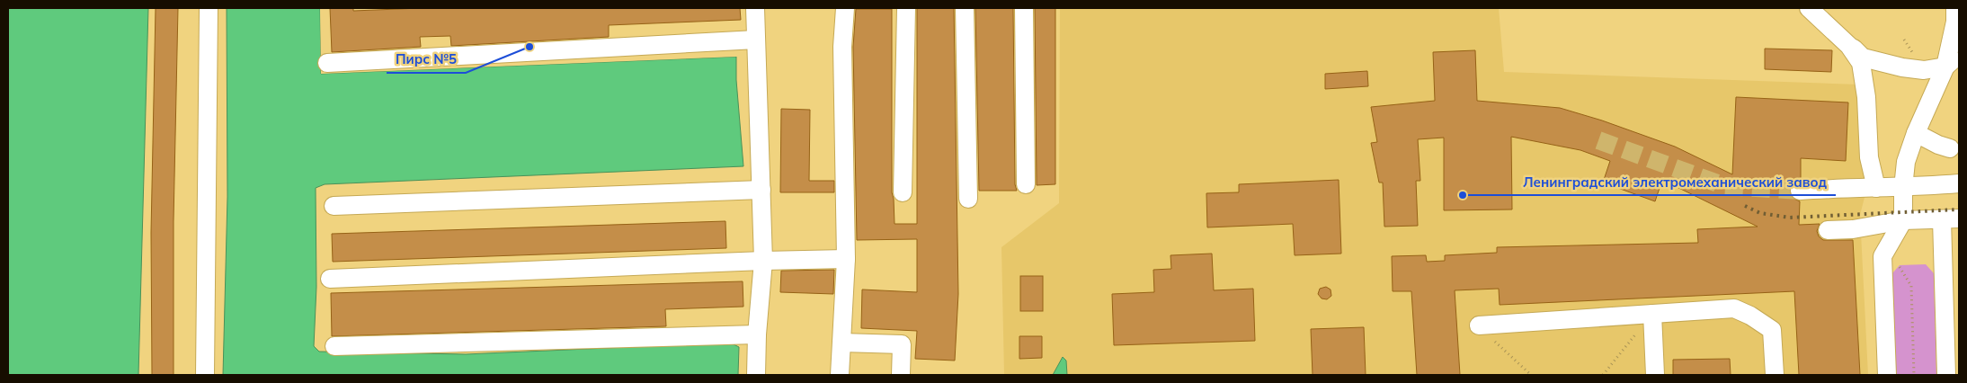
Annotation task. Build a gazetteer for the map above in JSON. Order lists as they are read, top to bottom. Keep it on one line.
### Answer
{"places":["Пирс №5","Ленинградский электромеханический завод"]}
